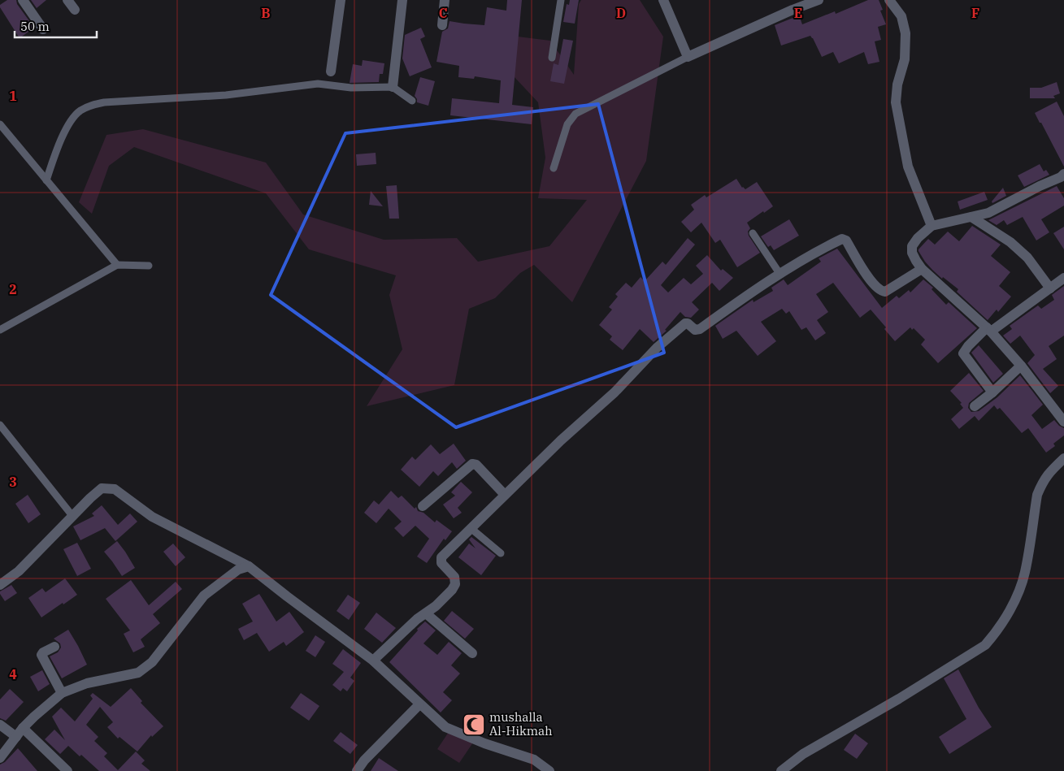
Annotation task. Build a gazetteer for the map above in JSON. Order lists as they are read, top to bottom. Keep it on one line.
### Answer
{"places":{"mosque":["mushalla Al-Hikmah"]},"scale_bar":"50 m","grid":{"columns":["B","C","D","E","F"],"rows":["1","2","3","4"]}}
